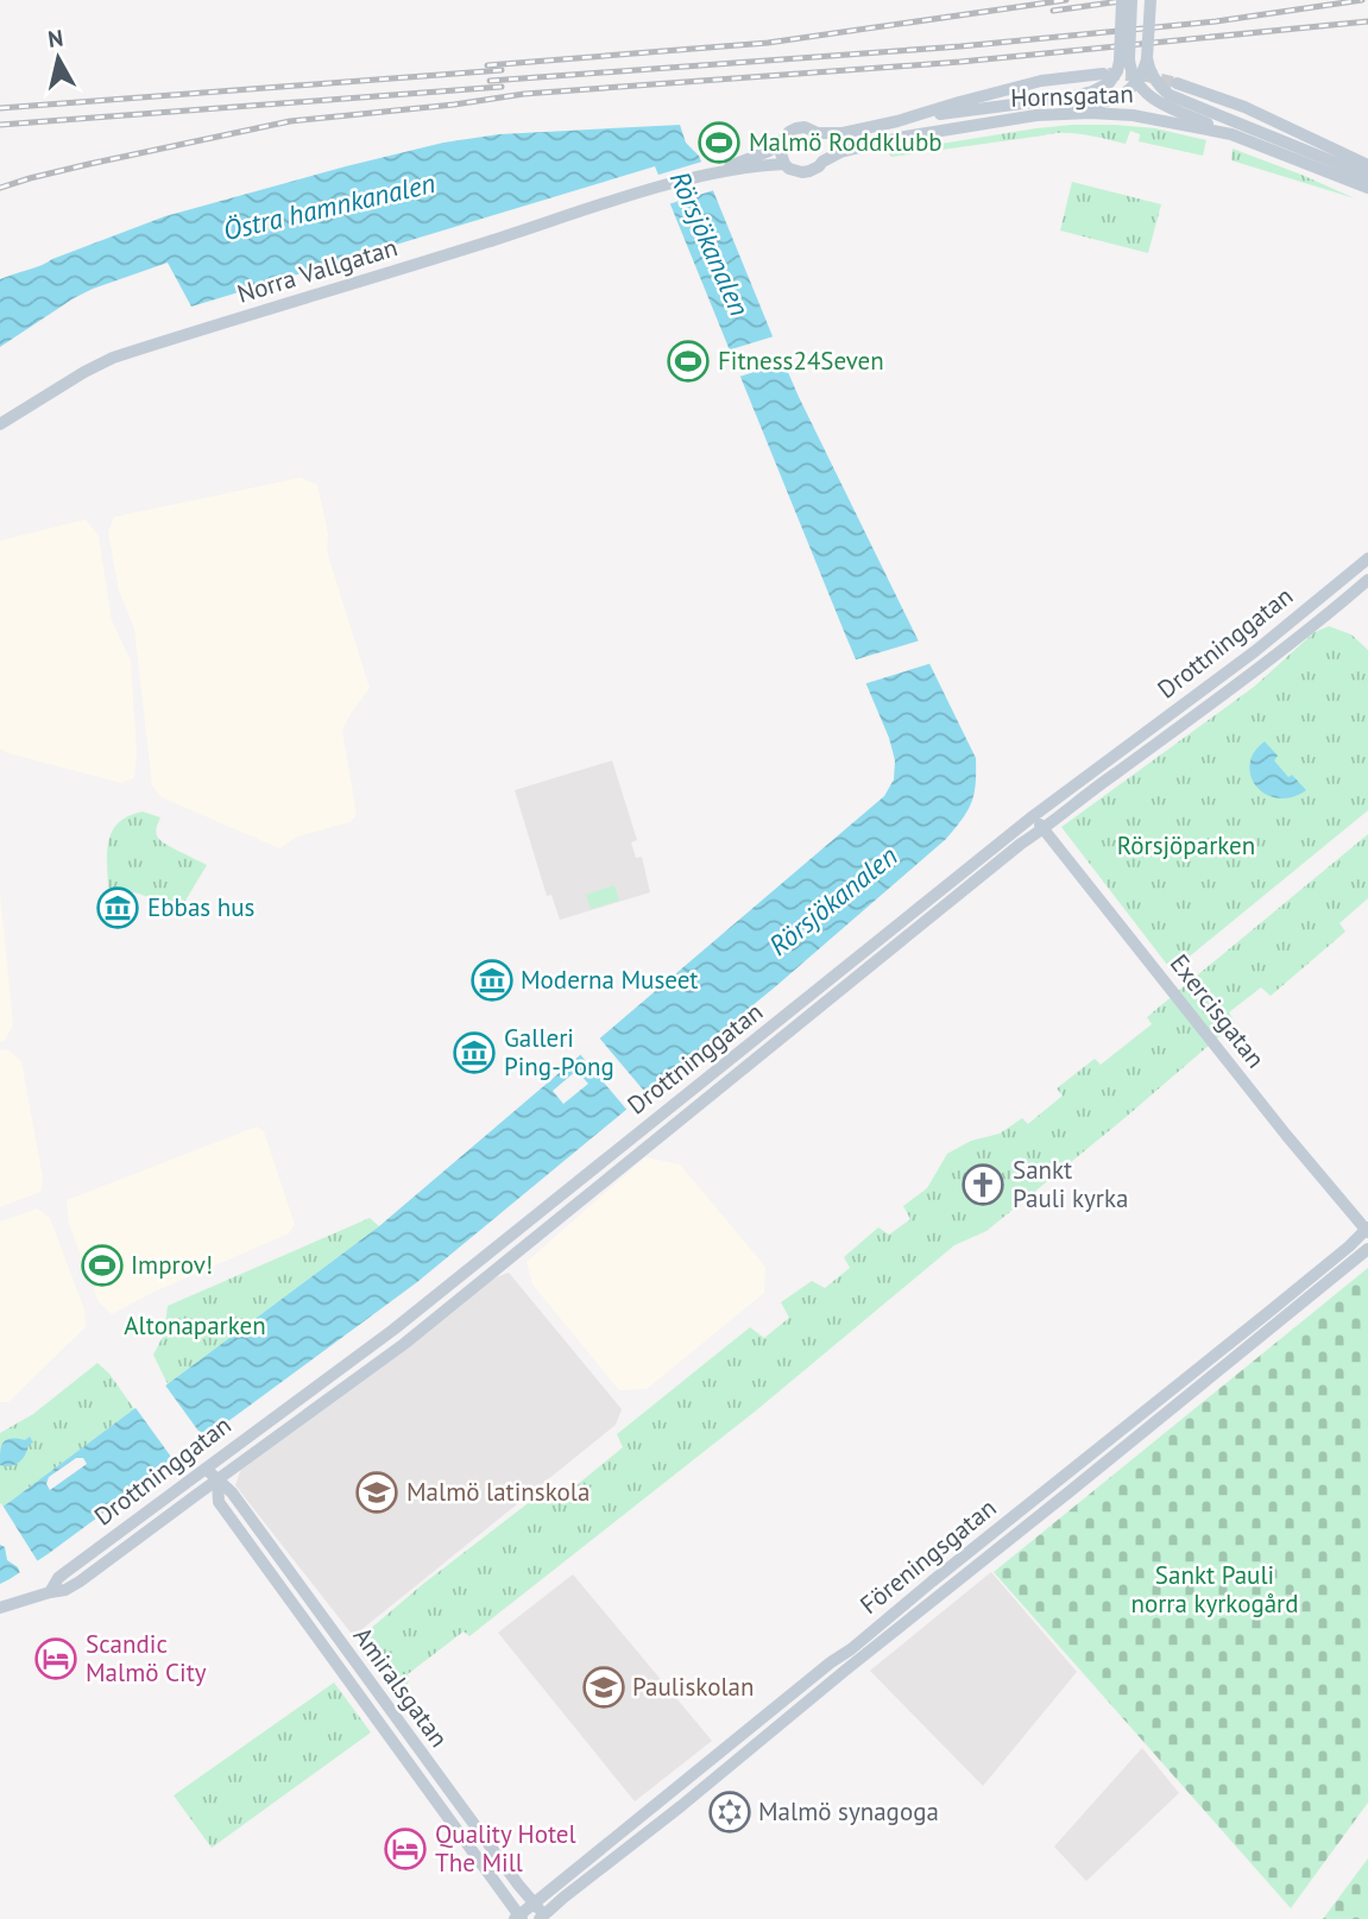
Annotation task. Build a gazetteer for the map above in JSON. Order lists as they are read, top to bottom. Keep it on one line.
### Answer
{"streets":{"main road":["Hornsgatan","Norra Vallgatan","Drottninggatan","Exercisgatan","Föreningsgatan","Amiralsgatan"]},"crossings":[["Hornsgatan","Norra Vallgatan"],["Drottninggatan","Exercisgatan"],["Drottninggatan","Amiralsgatan"],["Exercisgatan","Föreningsgatan"],["Föreningsgatan","Amiralsgatan"]],"water":["Östra hamnkanalen","Rörsjökanalen"],"parks":["Rörsjöparken","Altonaparken","Sankt Pauli norra kyrkogård"],"places":{"sports":["Malmö Roddklubb","Fitness24Seven","Improv!"],"museum":["Ebbas hus","Moderna Museet","Galleri Ping-Pong"],"church":["Sankt Pauli kyrka"],"school or university":["Malmö latinskola","Pauliskolan"],"hotel":["Scandic Malmö City","Quality Hotel The Mill"],"synagogue":["Malmö synagoga"]},"north":"top"}
